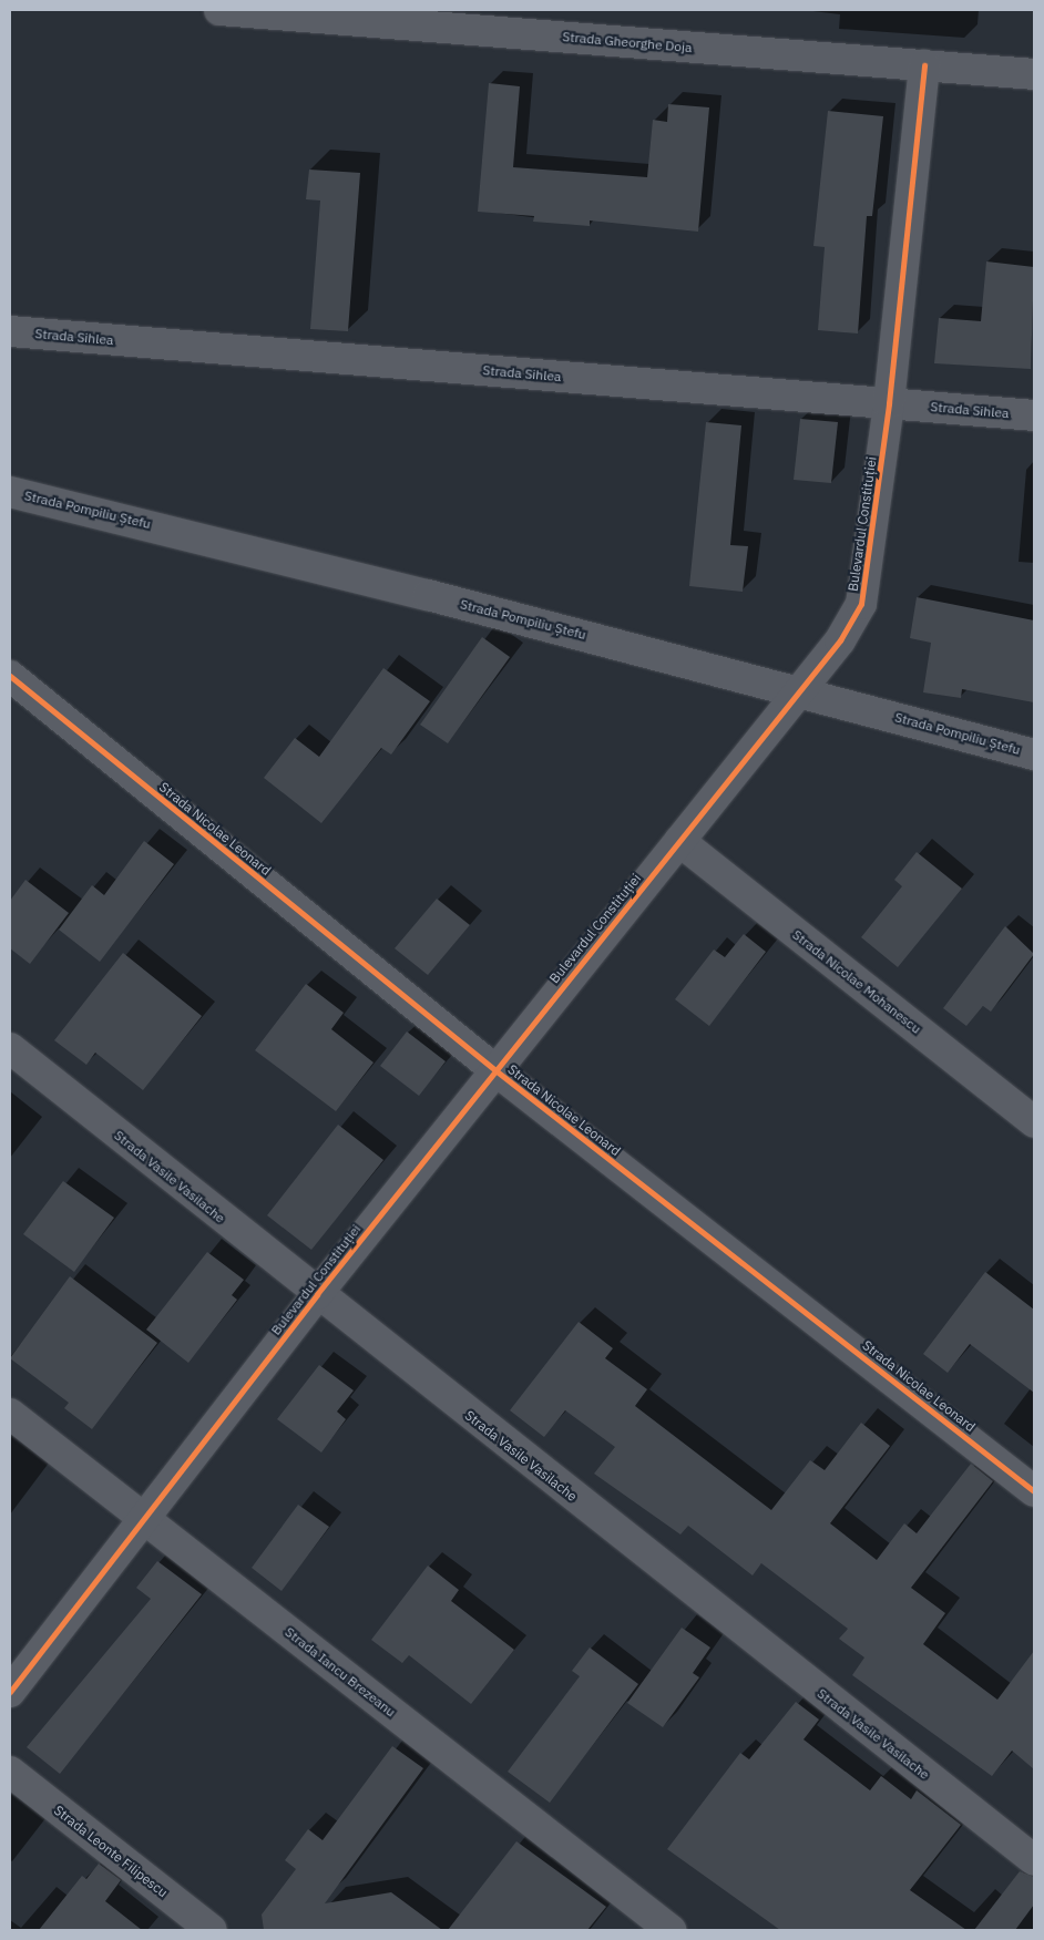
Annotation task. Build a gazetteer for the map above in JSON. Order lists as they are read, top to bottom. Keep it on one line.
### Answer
{"streets":{"street":["Strada Gheorghe Doja","Strada Sihlea","Strada Pompiliu Ștefu","Bulevardul Constituției","Strada Nicolae Leonard","Strada Nicolae Mohanescu","Strada Vasile Vasilache","Strada Iancu Brezeanu","Strada Leonte Filipescu"]},"crossings":[["Strada Gheorghe Doja","Bulevardul Constituției"],["Strada Sihlea","Bulevardul Constituției"],["Strada Pompiliu Ștefu","Bulevardul Constituției"],["Bulevardul Constituției","Strada Nicolae Leonard"],["Bulevardul Constituției","Strada Nicolae Mohanescu"],["Bulevardul Constituției","Strada Vasile Vasilache"],["Bulevardul Constituției","Strada Iancu Brezeanu"]]}
